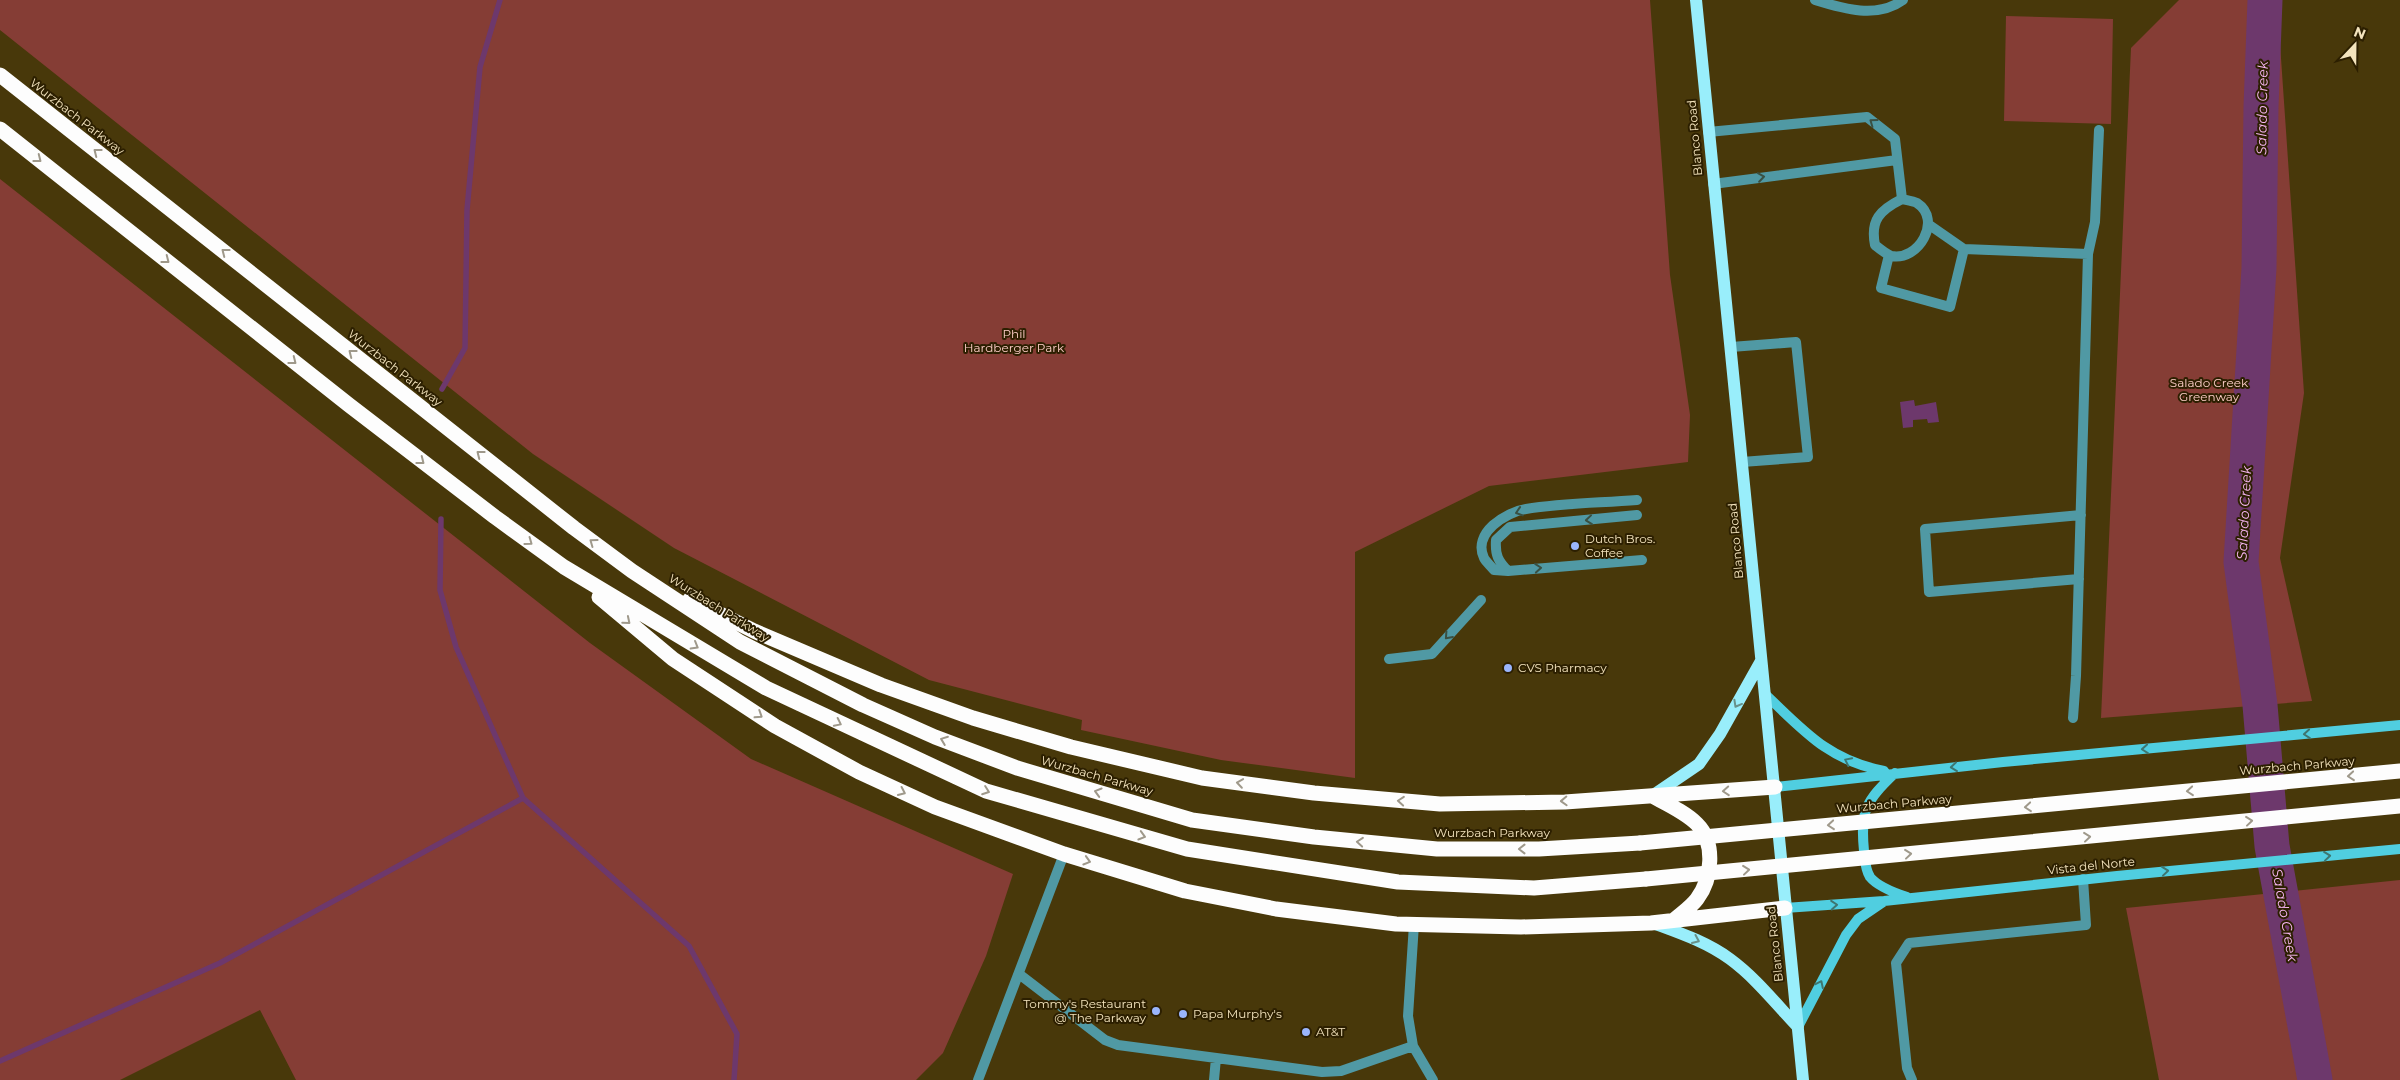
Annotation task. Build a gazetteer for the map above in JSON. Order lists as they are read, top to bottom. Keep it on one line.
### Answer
{"streets":{"highway":["Wurzbach Parkway"],"main road":["Blanco Road"],"street":["Vista del Norte"]},"crossings":[["Blanco Road","Vista del Norte"]],"one_way":["Vista del Norte"],"water":["Salado Creek"],"parks":["Phil Hardberger Park","Salado Creek Greenway"],"places":["Dutch Bros. Coffee","CVS Pharmacy","Tommy's Restaurant @ The Parkway","Papa Murphy's","AT&T"],"north":"top"}
